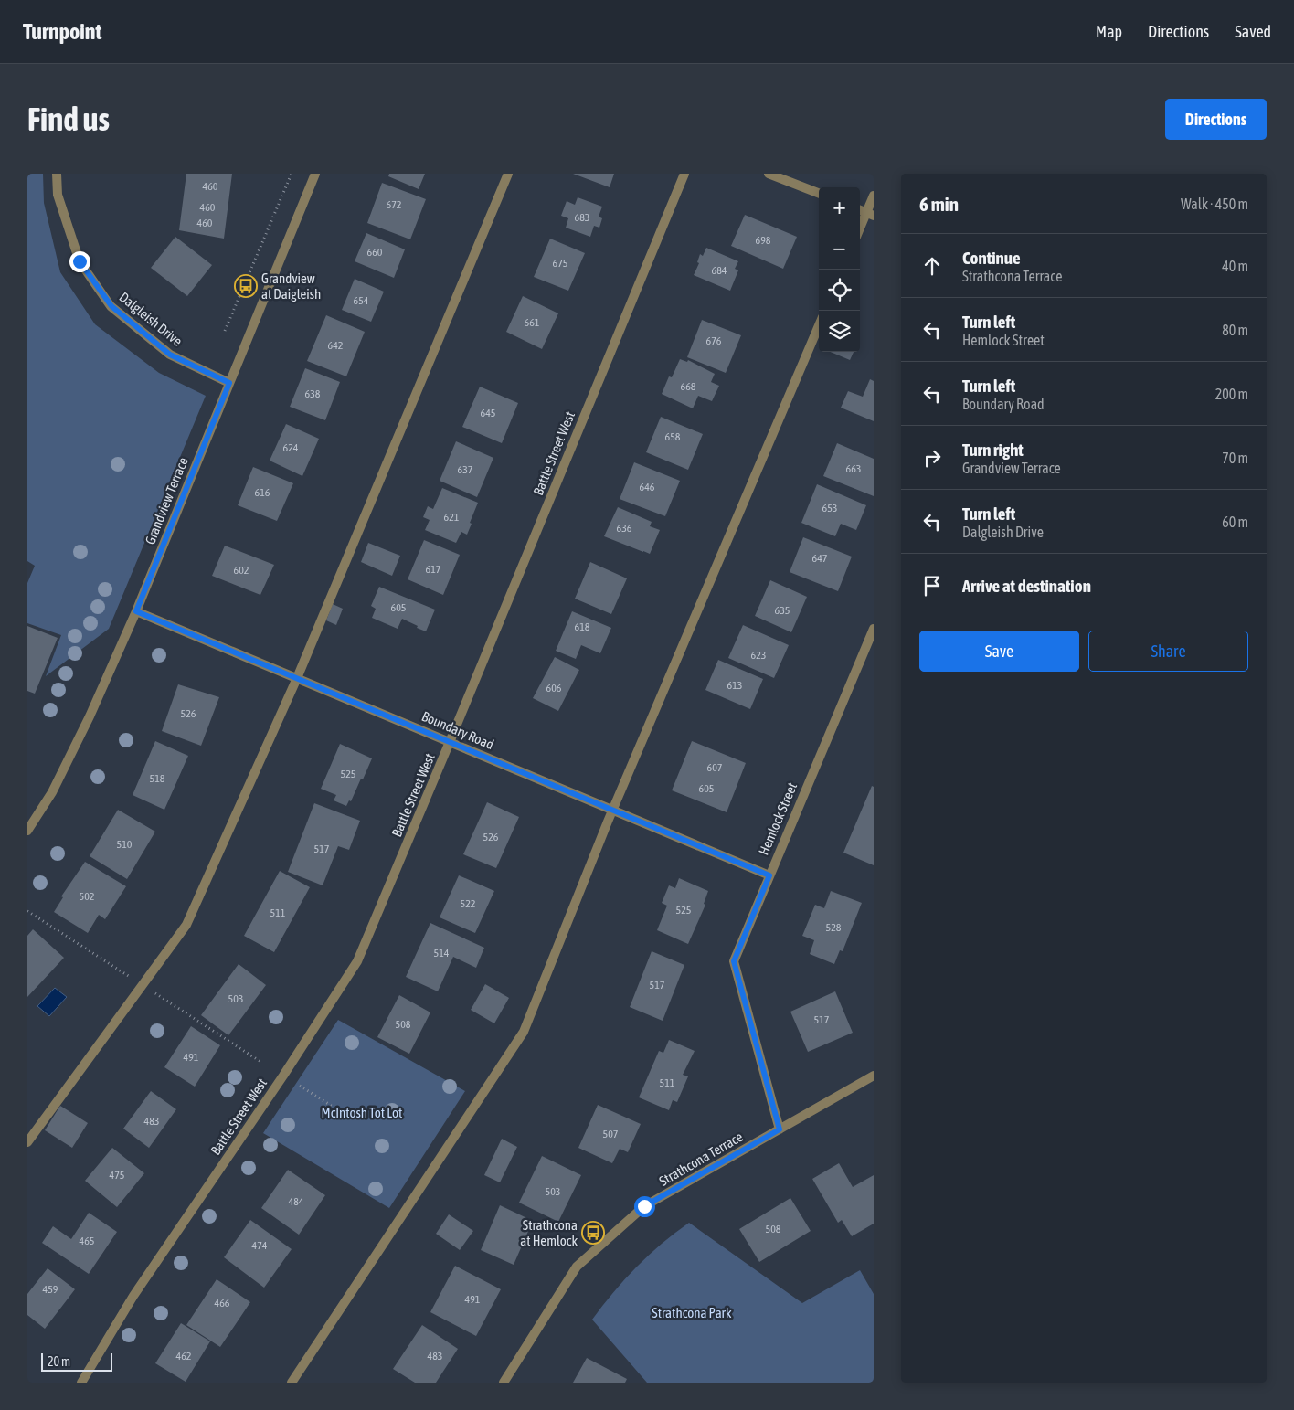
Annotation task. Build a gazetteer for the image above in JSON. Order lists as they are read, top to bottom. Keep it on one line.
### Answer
{"streets":{"street":["Dalgleish Drive","Battle Street West","Grandview Terrace","Boundary Road","Hemlock Street","Strathcona Terrace"]},"crossings":[["Dalgleish Drive","Grandview Terrace"],["Battle Street West","Boundary Road"],["Grandview Terrace","Boundary Road"],["Boundary Road","Hemlock Street"],["Hemlock Street","Strathcona Terrace"]],"parks":["McIntosh Tot Lot","Strathcona Park"],"places":{"bus stop":["Grandview at Daigleish","Strathcona at Hemlock"]},"house_numbers":["460","672","460","683","460","698","660","675","684","654","661","676","642","668","638","645","658","624","663","637","646","616","653","621","636","647","617","602","605","635","618","623","613","606","526","607","525","518","605","526","510","517","502","522","525","511","528","514","517","503","517","508","491","511","483","507","475","503","484","508","465","474","459","491","466","462","483"],"scale_bar":"20 m","page":{"header":"Turnpoint","nav":["Map","Directions","Saved"],"buttons":["Directions",["Save","Share"]],"title":"Find us","heading":["6 min","Walk · 450 m"],"map_buttons":["+","−"],"list":[["Continue","Strathcona Terrace","40 m"],["Turn left","Hemlock Street","80 m"],["Turn left","Boundary Road","200 m"],["Turn right","Grandview Terrace","70 m"],["Turn left","Dalgleish Drive","60 m"],"Arrive at destination"],"scale":"20 m"}}
